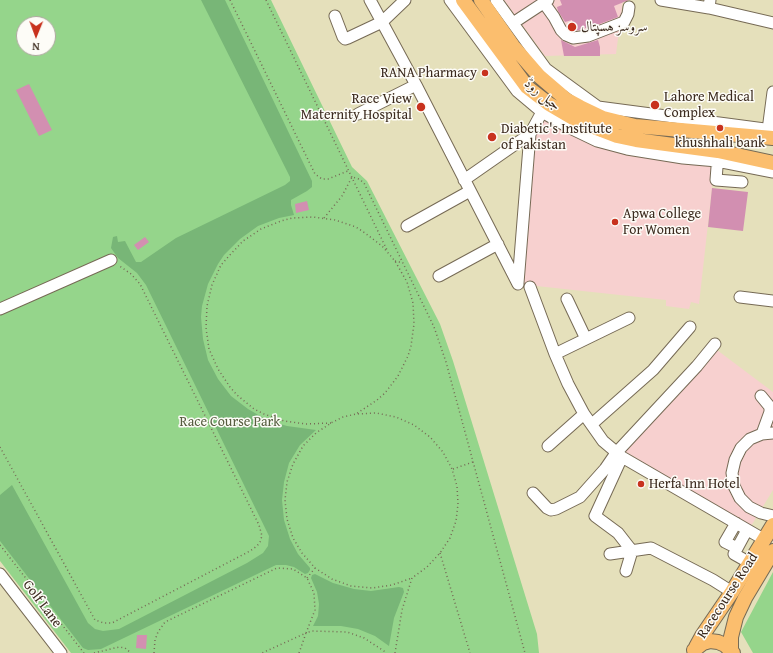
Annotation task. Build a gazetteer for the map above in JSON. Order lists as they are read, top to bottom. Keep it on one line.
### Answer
{"streets":{"main road":["جیل روڈ","Racecourse Road"],"street":["Golf Lane"]},"parks":["Race Course Park"],"places":["سروسز ہسپتال","RANA Pharmacy","Lahore Medical Complex","Race View Maternity Hospital","khushhali bank","Diabetic's Institute of Pakistan","Apwa College For Women","Herfa Inn Hotel"],"north":"bottom"}
